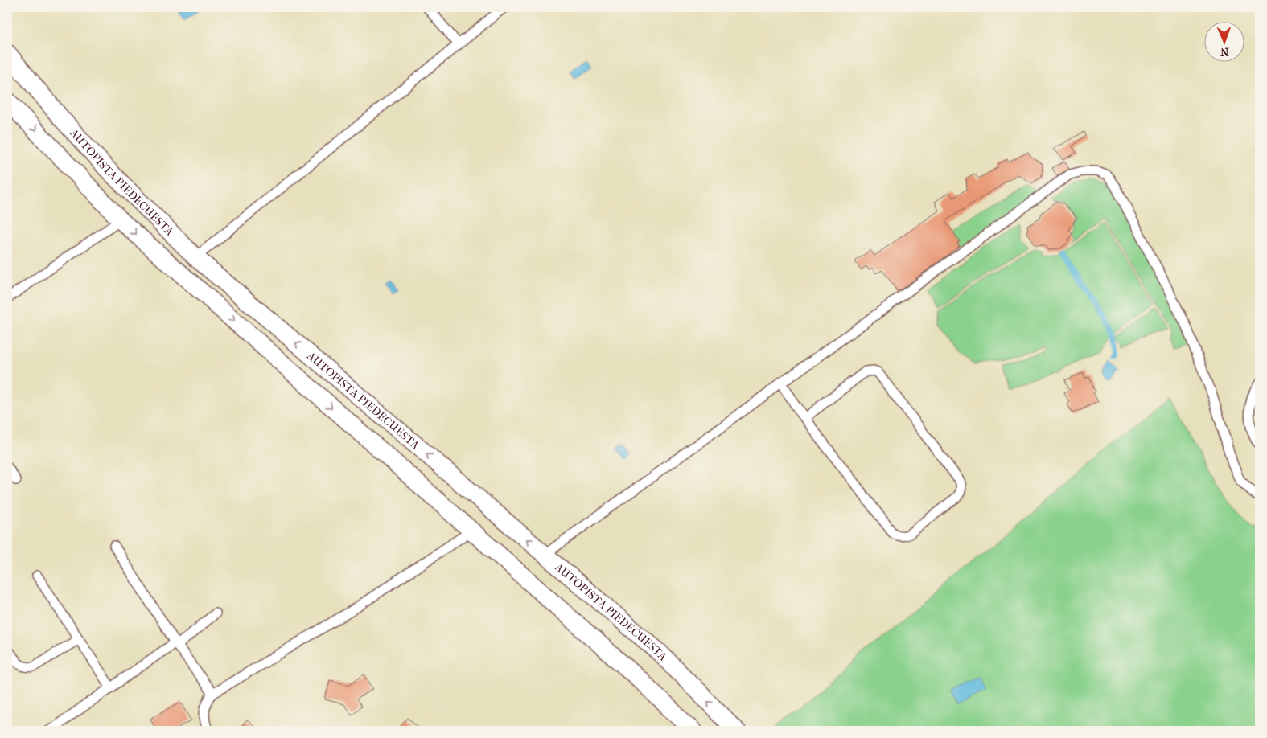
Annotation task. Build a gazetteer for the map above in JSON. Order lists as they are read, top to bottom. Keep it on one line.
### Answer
{"streets":{"highway":["AUTOPISTA PIEDECUESTA"]},"north":"bottom"}
